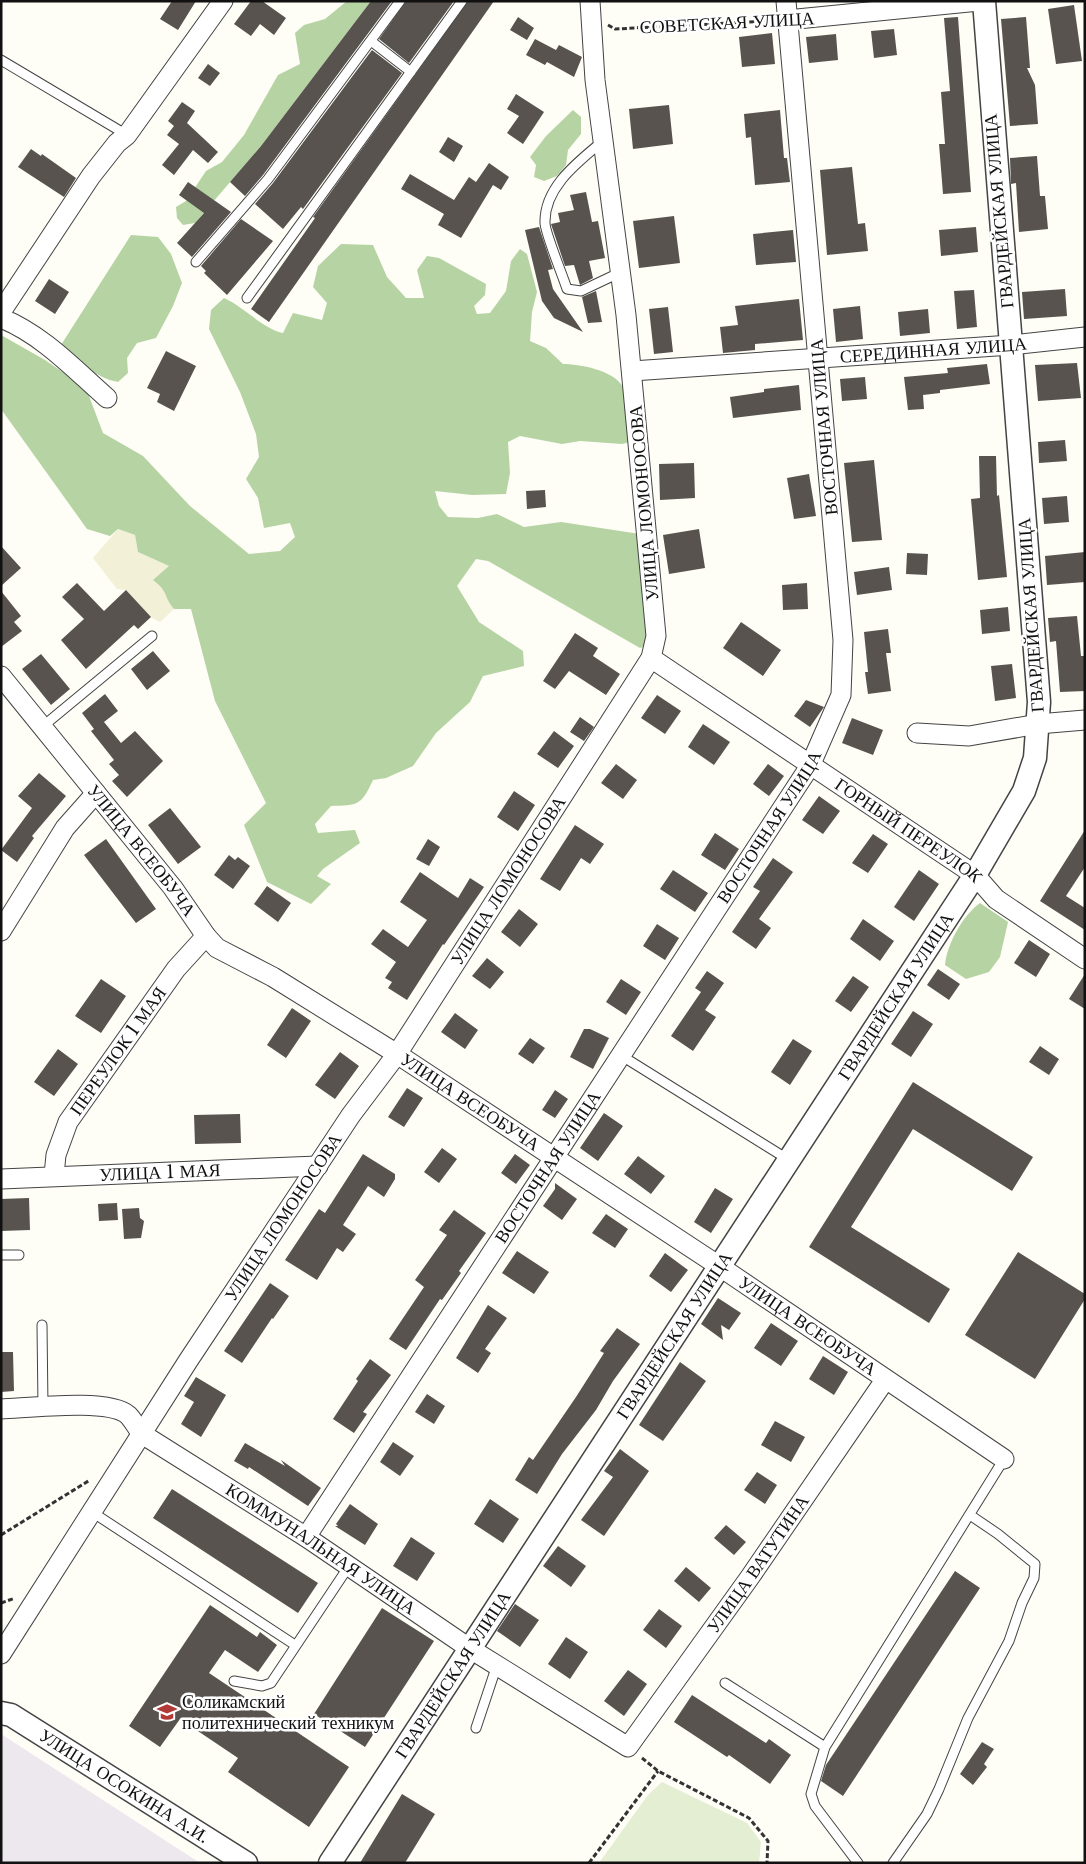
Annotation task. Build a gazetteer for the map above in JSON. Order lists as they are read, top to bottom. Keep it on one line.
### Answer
{"streets":{"street":["СОВЕТСКАЯ УЛИЦА","ГВАРДЕЙСКАЯ УЛИЦА","СЕРЕДИННАЯ УЛИЦА","ВОСТОЧНАЯ УЛИЦА","УЛИЦА ЛОМОНОСОВА","ГОРНЫЙ ПЕРЕУЛОК","УЛИЦА ВСЕОБУЧА","ПЕРЕУЛОК 1 МАЯ","УЛИЦА 1 МАЯ","КОММУНАЛЬНАЯ УЛИЦА","УЛИЦА ВАТУТИНА","УЛИЦА ОСОКИНА А.И."]},"crossings":[["СОВЕТСКАЯ УЛИЦА","ВОСТОЧНАЯ УЛИЦА"],["СОВЕТСКАЯ УЛИЦА","УЛИЦА ЛОМОНОСОВА"],["ГВАРДЕЙСКАЯ УЛИЦА","СЕРЕДИННАЯ УЛИЦА"],["ГВАРДЕЙСКАЯ УЛИЦА","ГОРНЫЙ ПЕРЕУЛОК"],["ГВАРДЕЙСКАЯ УЛИЦА","УЛИЦА ВСЕОБУЧА"],["ГВАРДЕЙСКАЯ УЛИЦА","КОММУНАЛЬНАЯ УЛИЦА"],["СЕРЕДИННАЯ УЛИЦА","ВОСТОЧНАЯ УЛИЦА"],["СЕРЕДИННАЯ УЛИЦА","УЛИЦА ЛОМОНОСОВА"],["ВОСТОЧНАЯ УЛИЦА","ГОРНЫЙ ПЕРЕУЛОК"],["ВОСТОЧНАЯ УЛИЦА","УЛИЦА ВСЕОБУЧА"],["ВОСТОЧНАЯ УЛИЦА","КОММУНАЛЬНАЯ УЛИЦА"],["УЛИЦА ЛОМОНОСОВА","ГОРНЫЙ ПЕРЕУЛОК"],["УЛИЦА ЛОМОНОСОВА","УЛИЦА ВСЕОБУЧА"],["УЛИЦА ЛОМОНОСОВА","УЛИЦА 1 МАЯ"],["УЛИЦА ЛОМОНОСОВА","КОММУНАЛЬНАЯ УЛИЦА"],["УЛИЦА ВСЕОБУЧА","ПЕРЕУЛОК 1 МАЯ"],["УЛИЦА ВСЕОБУЧА","УЛИЦА ВАТУТИНА"],["ПЕРЕУЛОК 1 МАЯ","УЛИЦА 1 МАЯ"],["КОММУНАЛЬНАЯ УЛИЦА","УЛИЦА ВАТУТИНА"]],"places":{"school or university":["Соликамский политехнический техникум"]}}
